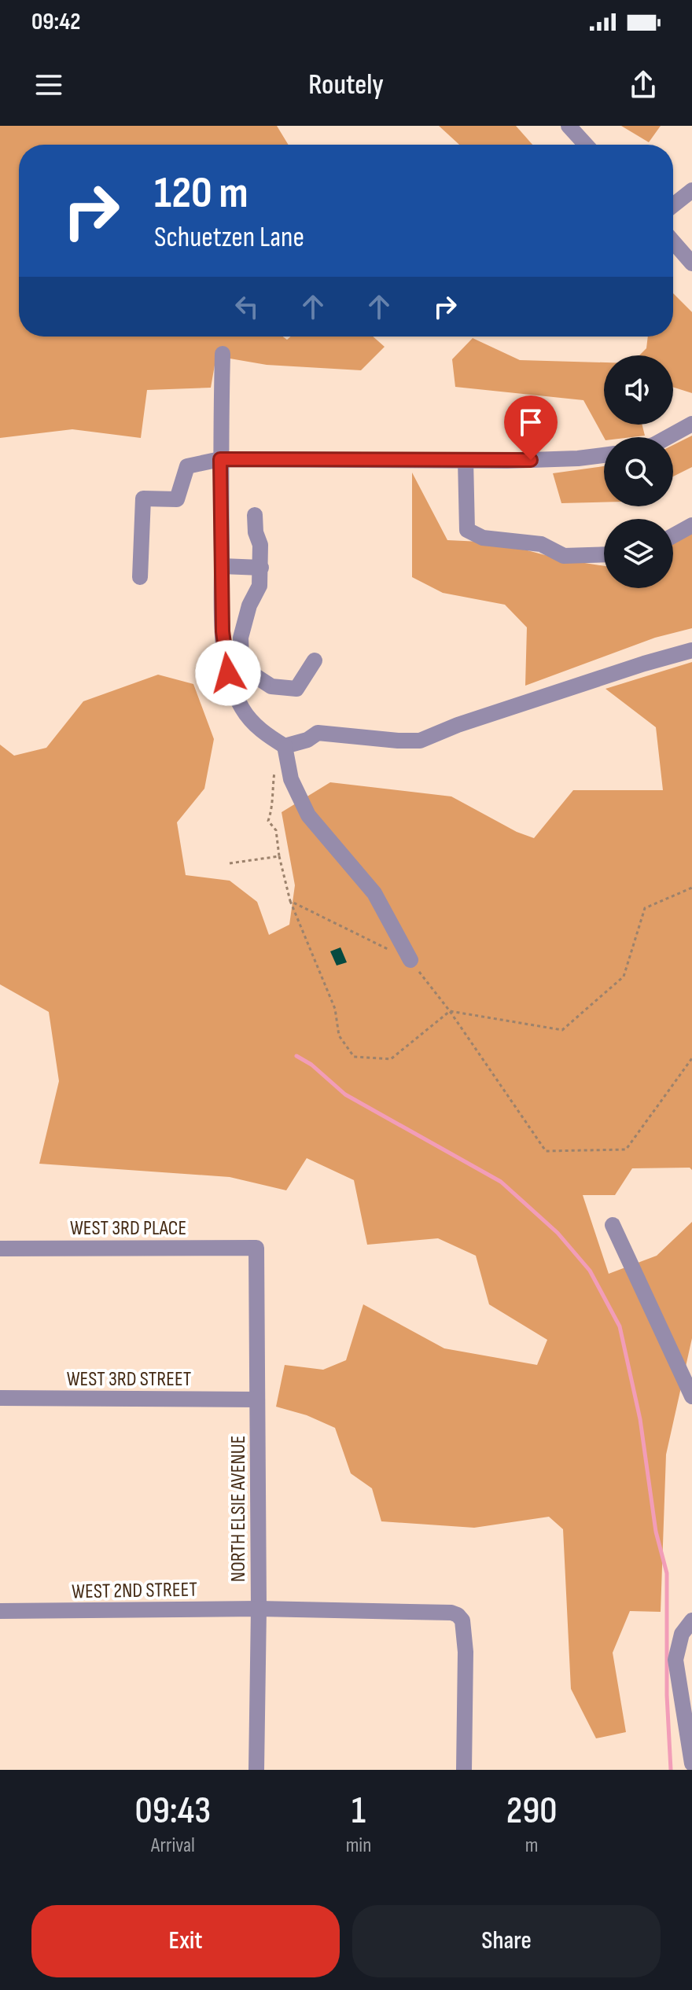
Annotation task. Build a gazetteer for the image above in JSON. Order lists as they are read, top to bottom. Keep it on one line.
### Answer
{"streets":{"street":["WEST 3RD PLACE","WEST 3RD STREET","NORTH ELSIE AVENUE","WEST 2ND STREET"]},"crossings":[["WEST 3RD PLACE","NORTH ELSIE AVENUE"],["WEST 3RD STREET","NORTH ELSIE AVENUE"],["NORTH ELSIE AVENUE","WEST 2ND STREET"]],"page":{"status":"09:42","header":"Routely","turn":["120 m","Schuetzen Lane"],"eta":["09:43","Arrival","1","min","290","m"],"buttons":["Exit","Share"]}}
